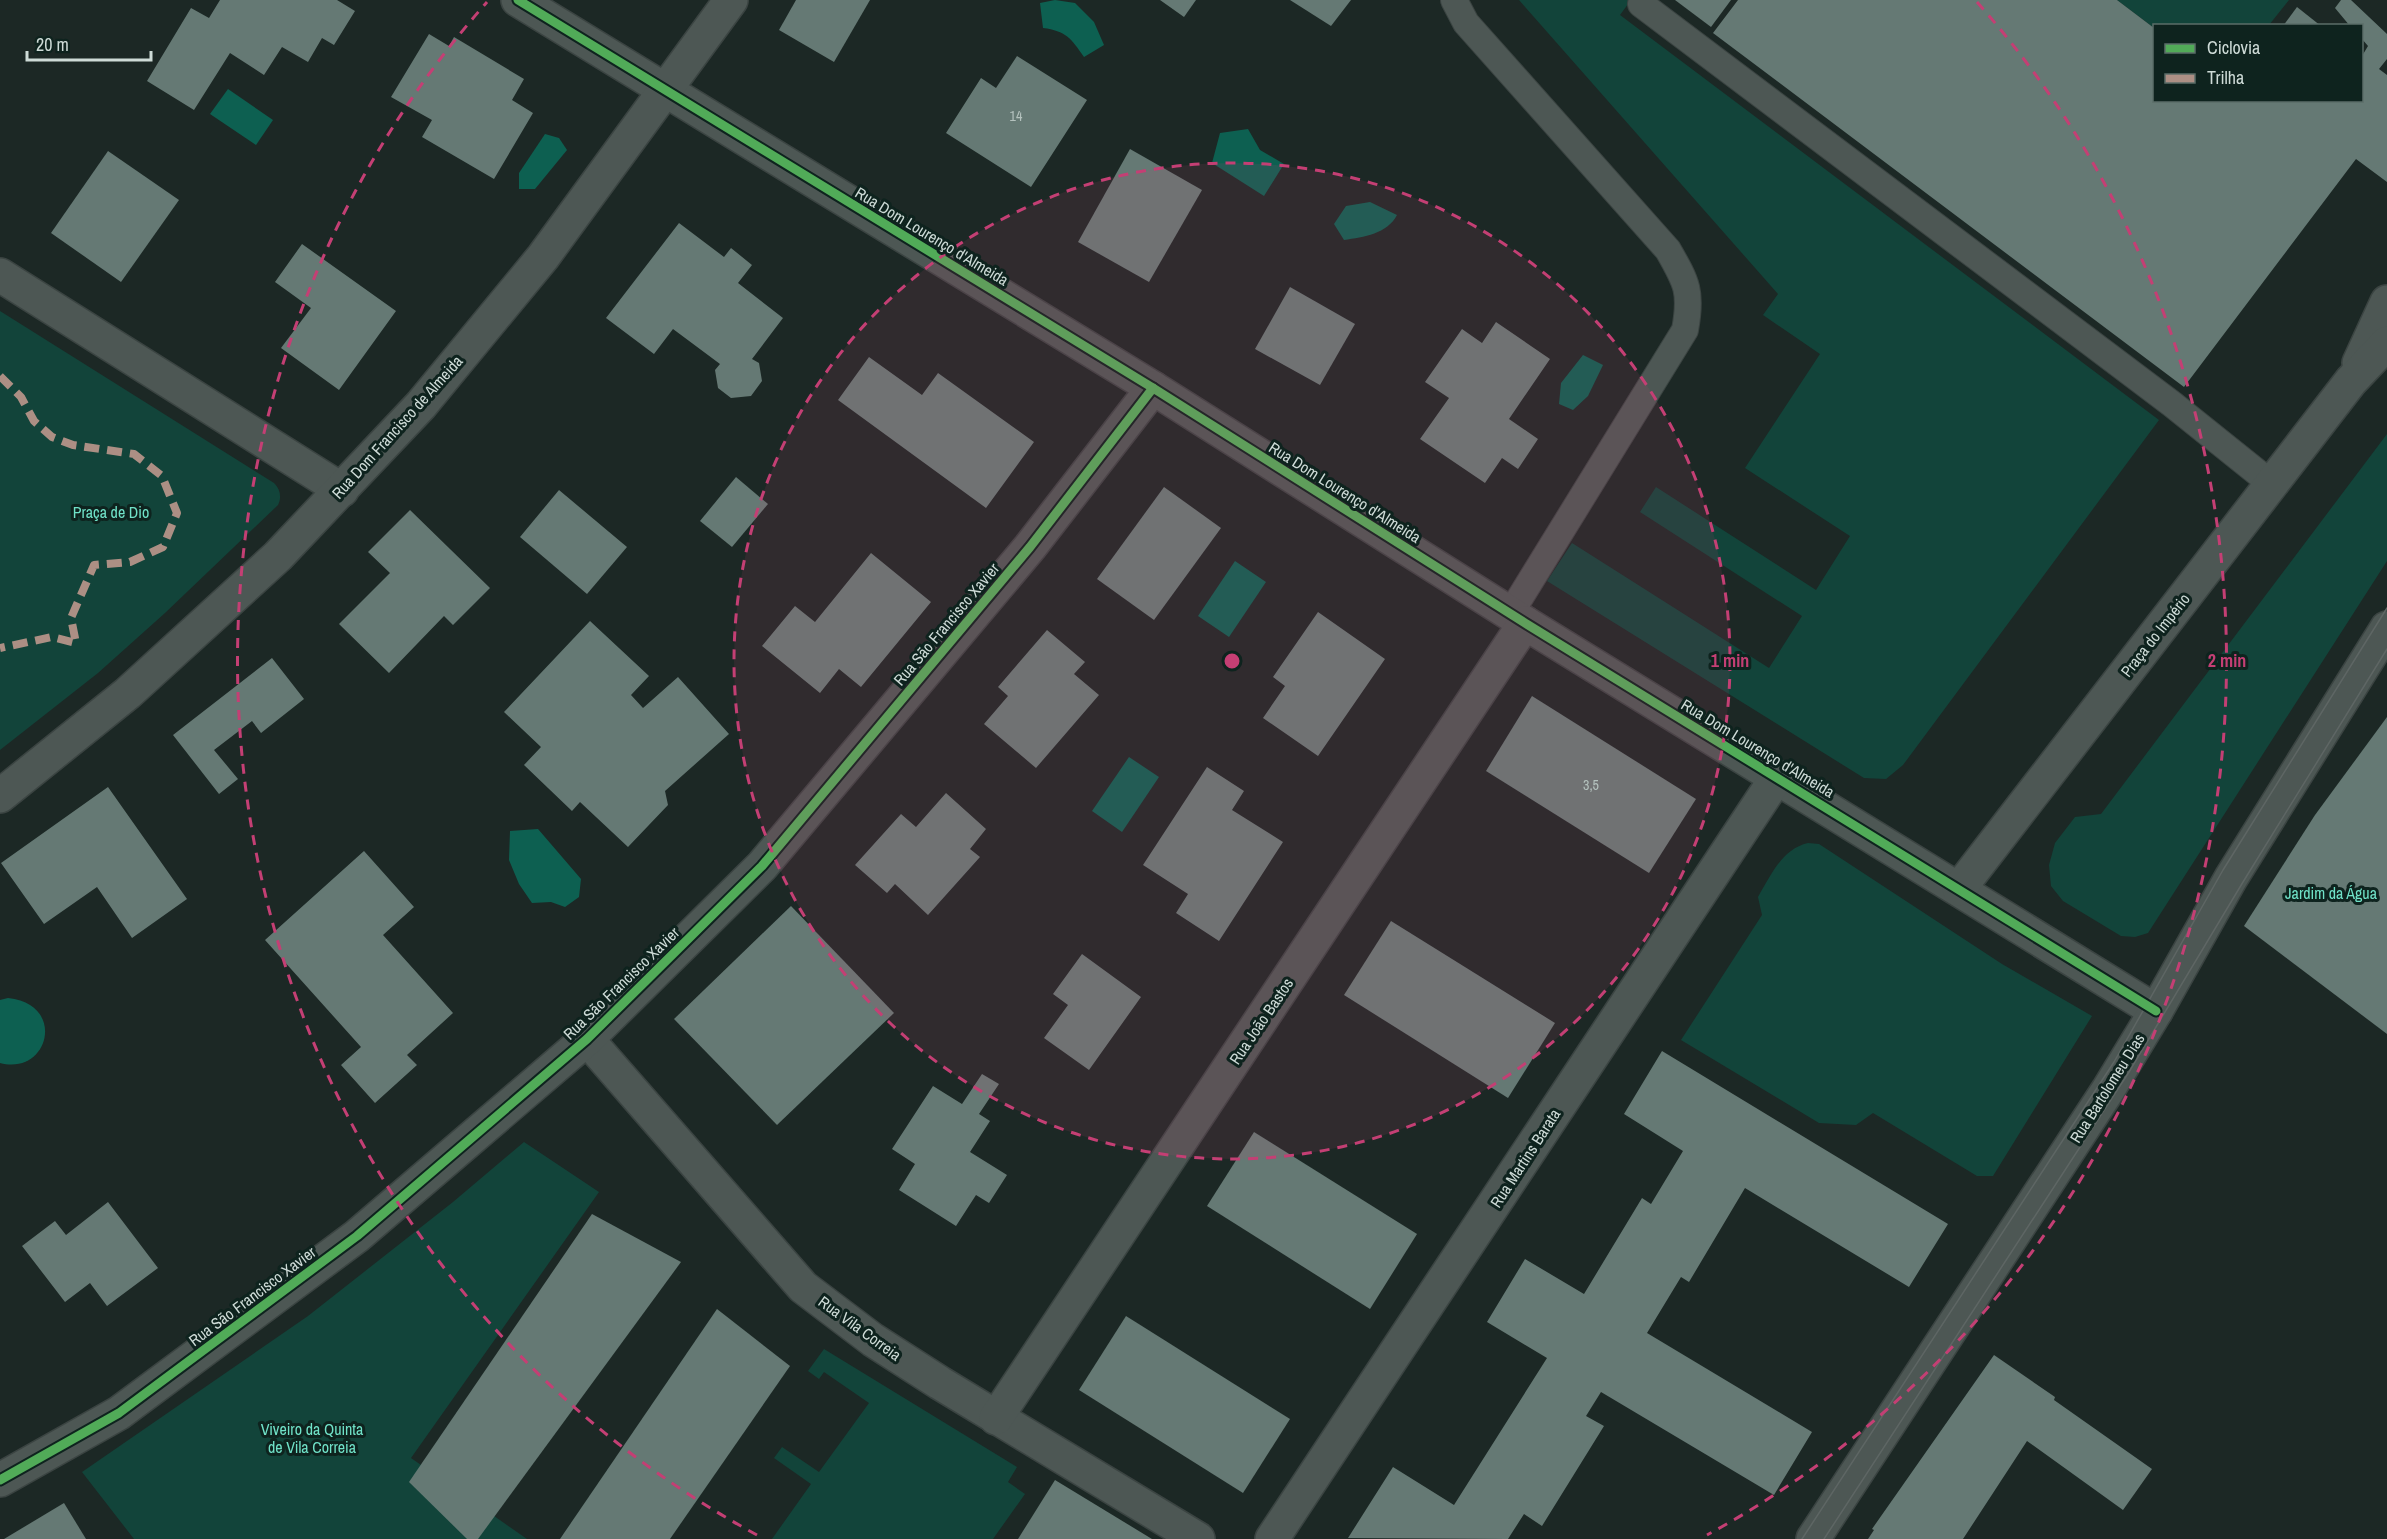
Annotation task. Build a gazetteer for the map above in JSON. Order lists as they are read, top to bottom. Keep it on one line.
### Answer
{"streets":{"street":["Rua Dom Lourenço d'Almeida","Rua Dom Francisco de Almeida","Rua São Francisco Xavier","Praça do Império","Rua João Bastos","Rua Bartolomeu Dias","Rua Martins Barata","Rua Vila Correia"]},"crossings":[["Rua Dom Lourenço d'Almeida","Rua Dom Francisco de Almeida"],["Rua Dom Lourenço d'Almeida","Rua São Francisco Xavier"],["Rua Dom Lourenço d'Almeida","Praça do Império"],["Rua Dom Lourenço d'Almeida","Rua João Bastos"],["Rua Dom Lourenço d'Almeida","Rua Bartolomeu Dias"],["Rua Dom Lourenço d'Almeida","Rua Martins Barata"],["Rua São Francisco Xavier","Rua Vila Correia"],["Rua João Bastos","Rua Vila Correia"]],"parks":["Praça de Dio","Jardim da Água","Viveiro da Quinta de Vila Correia"],"house_numbers":["14","3,5"],"legend":["Ciclovia","Trilha"],"scale_bar":"20 m","rings":["1 min","2 min"]}
